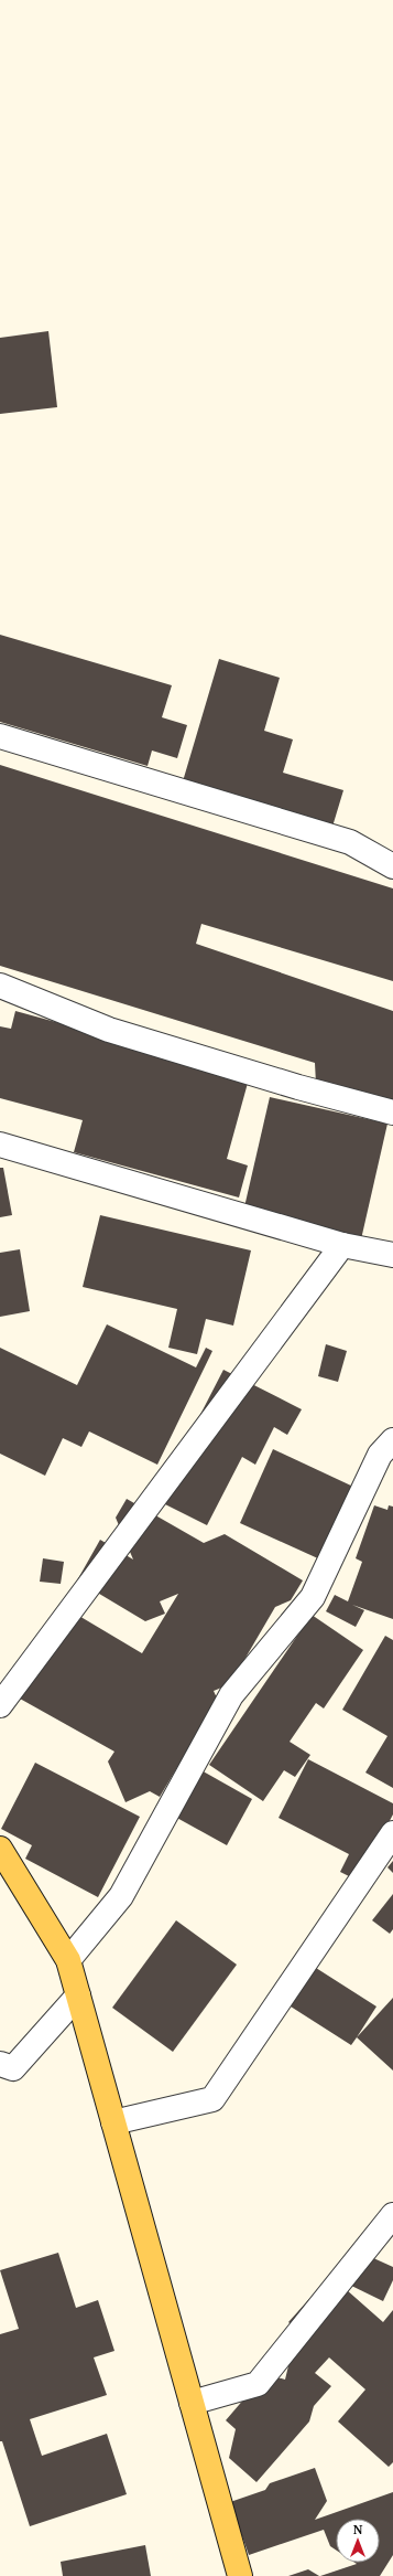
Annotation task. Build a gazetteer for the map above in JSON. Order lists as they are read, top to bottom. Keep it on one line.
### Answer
{"north":"top"}
